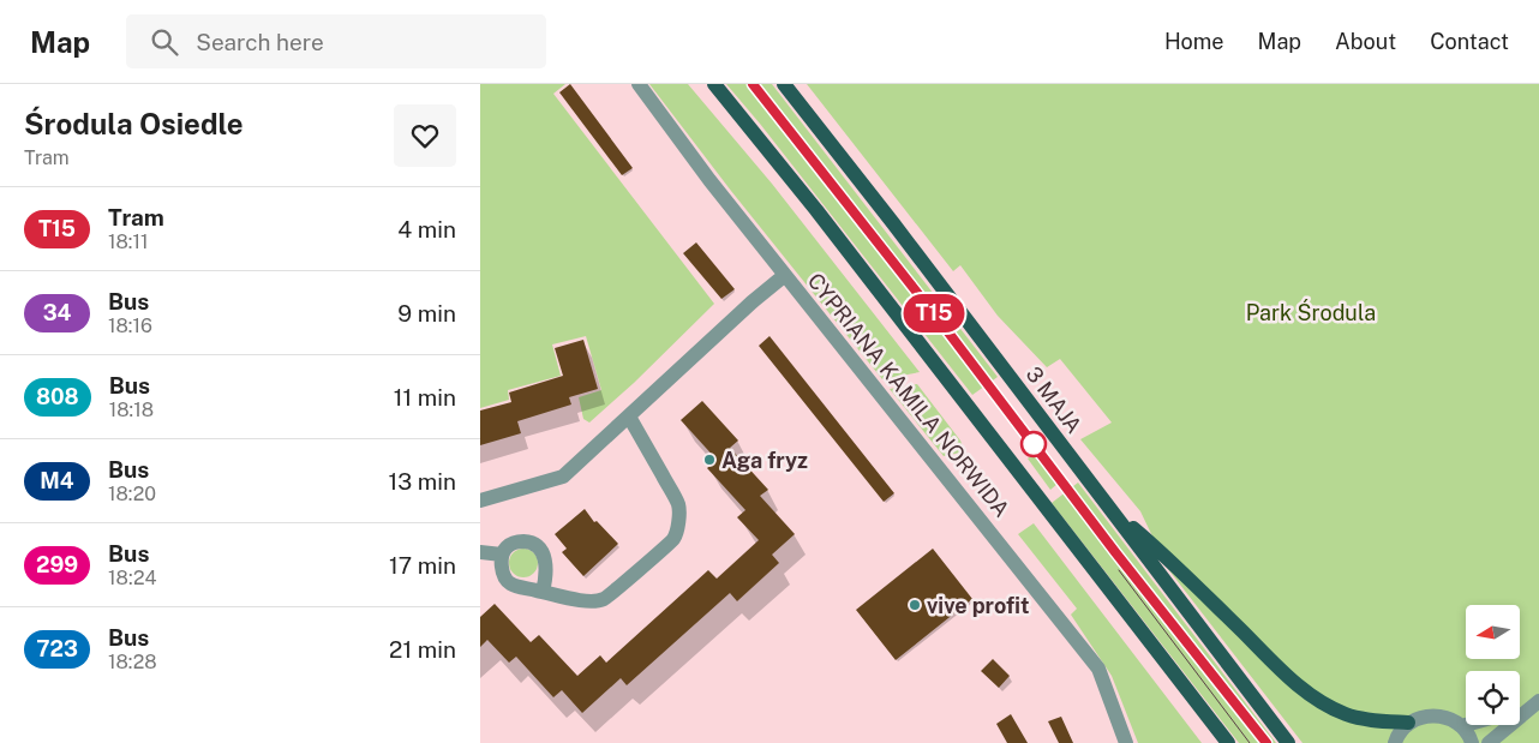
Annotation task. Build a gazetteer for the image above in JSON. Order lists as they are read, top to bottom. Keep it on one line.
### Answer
{"streets":{"main road":["3 MAJA"],"street":["CYPRIANA KAMILA NORWIDA"]},"parks":["Park Środula"],"places":["Aga fryz","vive profit"],"lines":["tram line T15"],"north":"left","page":{"header":"Map","search":"Search here","nav":["Home","Map","About","Contact"],"heading":["Środula Osiedle","Tram"],"on_map":"T15","list":[{"mark":"T15","name":"Tram","note":"18:11","value":"4 min"},{"mark":"34","name":"Bus","note":"18:16","value":"9 min"},{"mark":"808","name":"Bus","note":"18:18","value":"11 min"},{"mark":"M4","name":"Bus","note":"18:20","value":"13 min"},{"mark":"299","name":"Bus","note":"18:24","value":"17 min"},{"mark":"723","name":"Bus","note":"18:28","value":"21 min"}]}}
